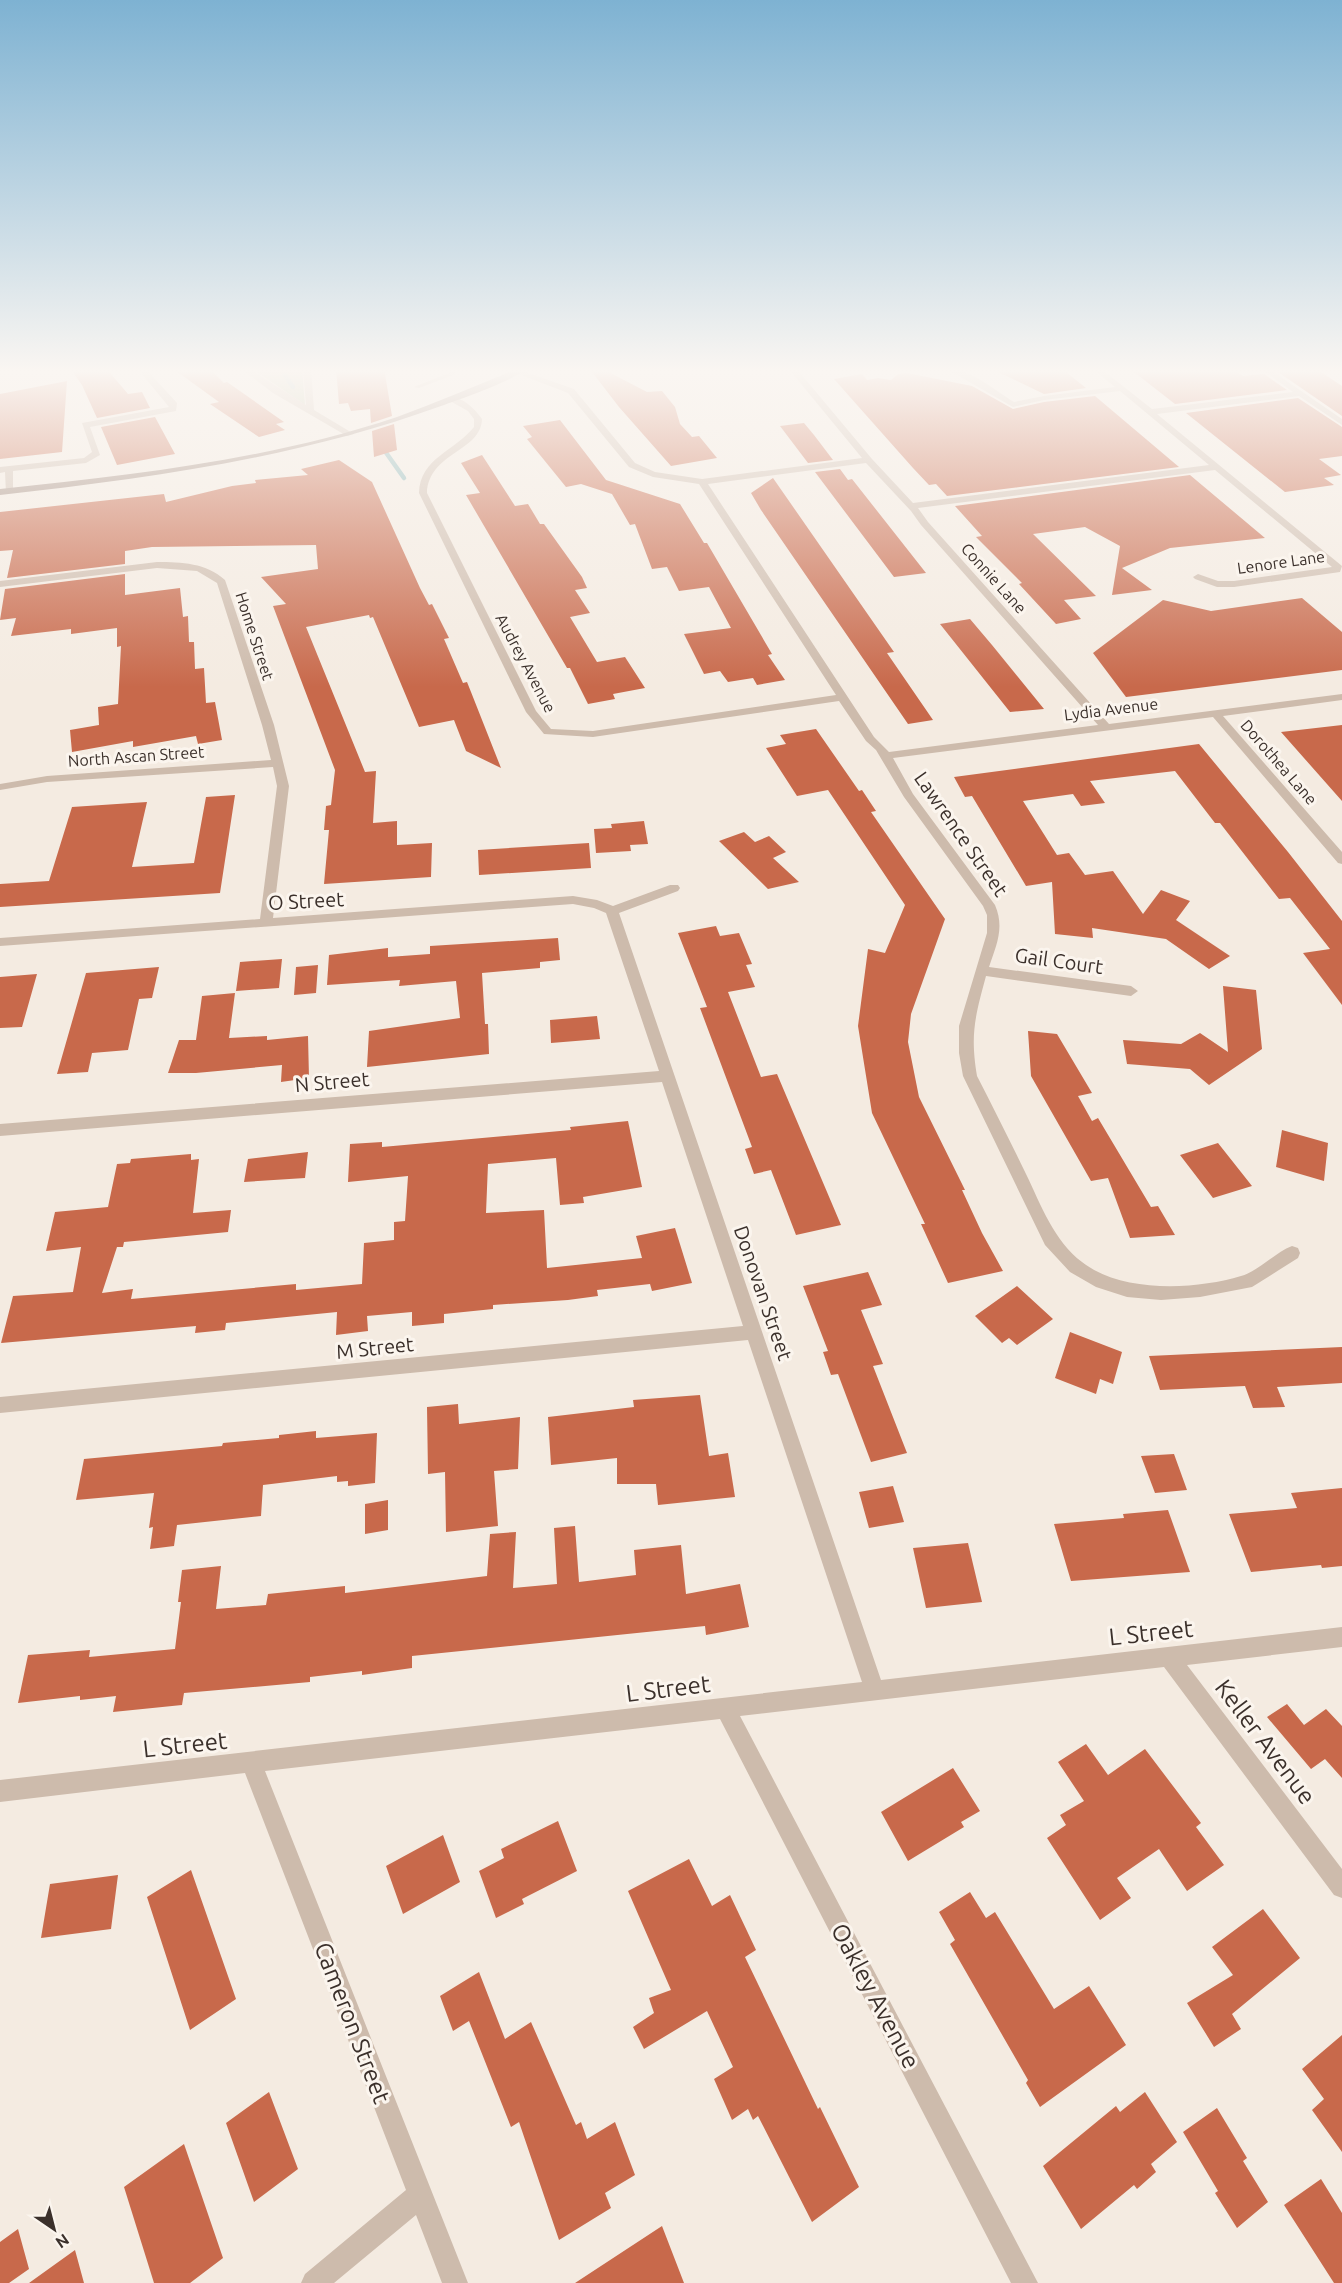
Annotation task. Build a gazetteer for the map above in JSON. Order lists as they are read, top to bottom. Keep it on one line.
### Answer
{"streets":{"street":["Lenore Lane","Connie Lane","Home Street","Audrey Avenue","Lydia Avenue","North Ascan Street","Dorothea Lane","Lawrence Street","O Street","Gail Court","N Street","Donovan Street","M Street","L Street","Keller Avenue","Oakley Avenue","Cameron Street"]},"crossings":[["Connie Lane","Lydia Avenue"],["Home Street","North Ascan Street"],["Home Street","O Street"],["Audrey Avenue","Lawrence Street"],["Lydia Avenue","Dorothea Lane"],["Lydia Avenue","Lawrence Street"],["Lawrence Street","Gail Court"],["O Street","Donovan Street"],["N Street","Donovan Street"],["Donovan Street","M Street"],["Donovan Street","L Street"],["L Street","Keller Avenue"],["L Street","Oakley Avenue"],["L Street","Cameron Street"]],"north":"bottom right"}
